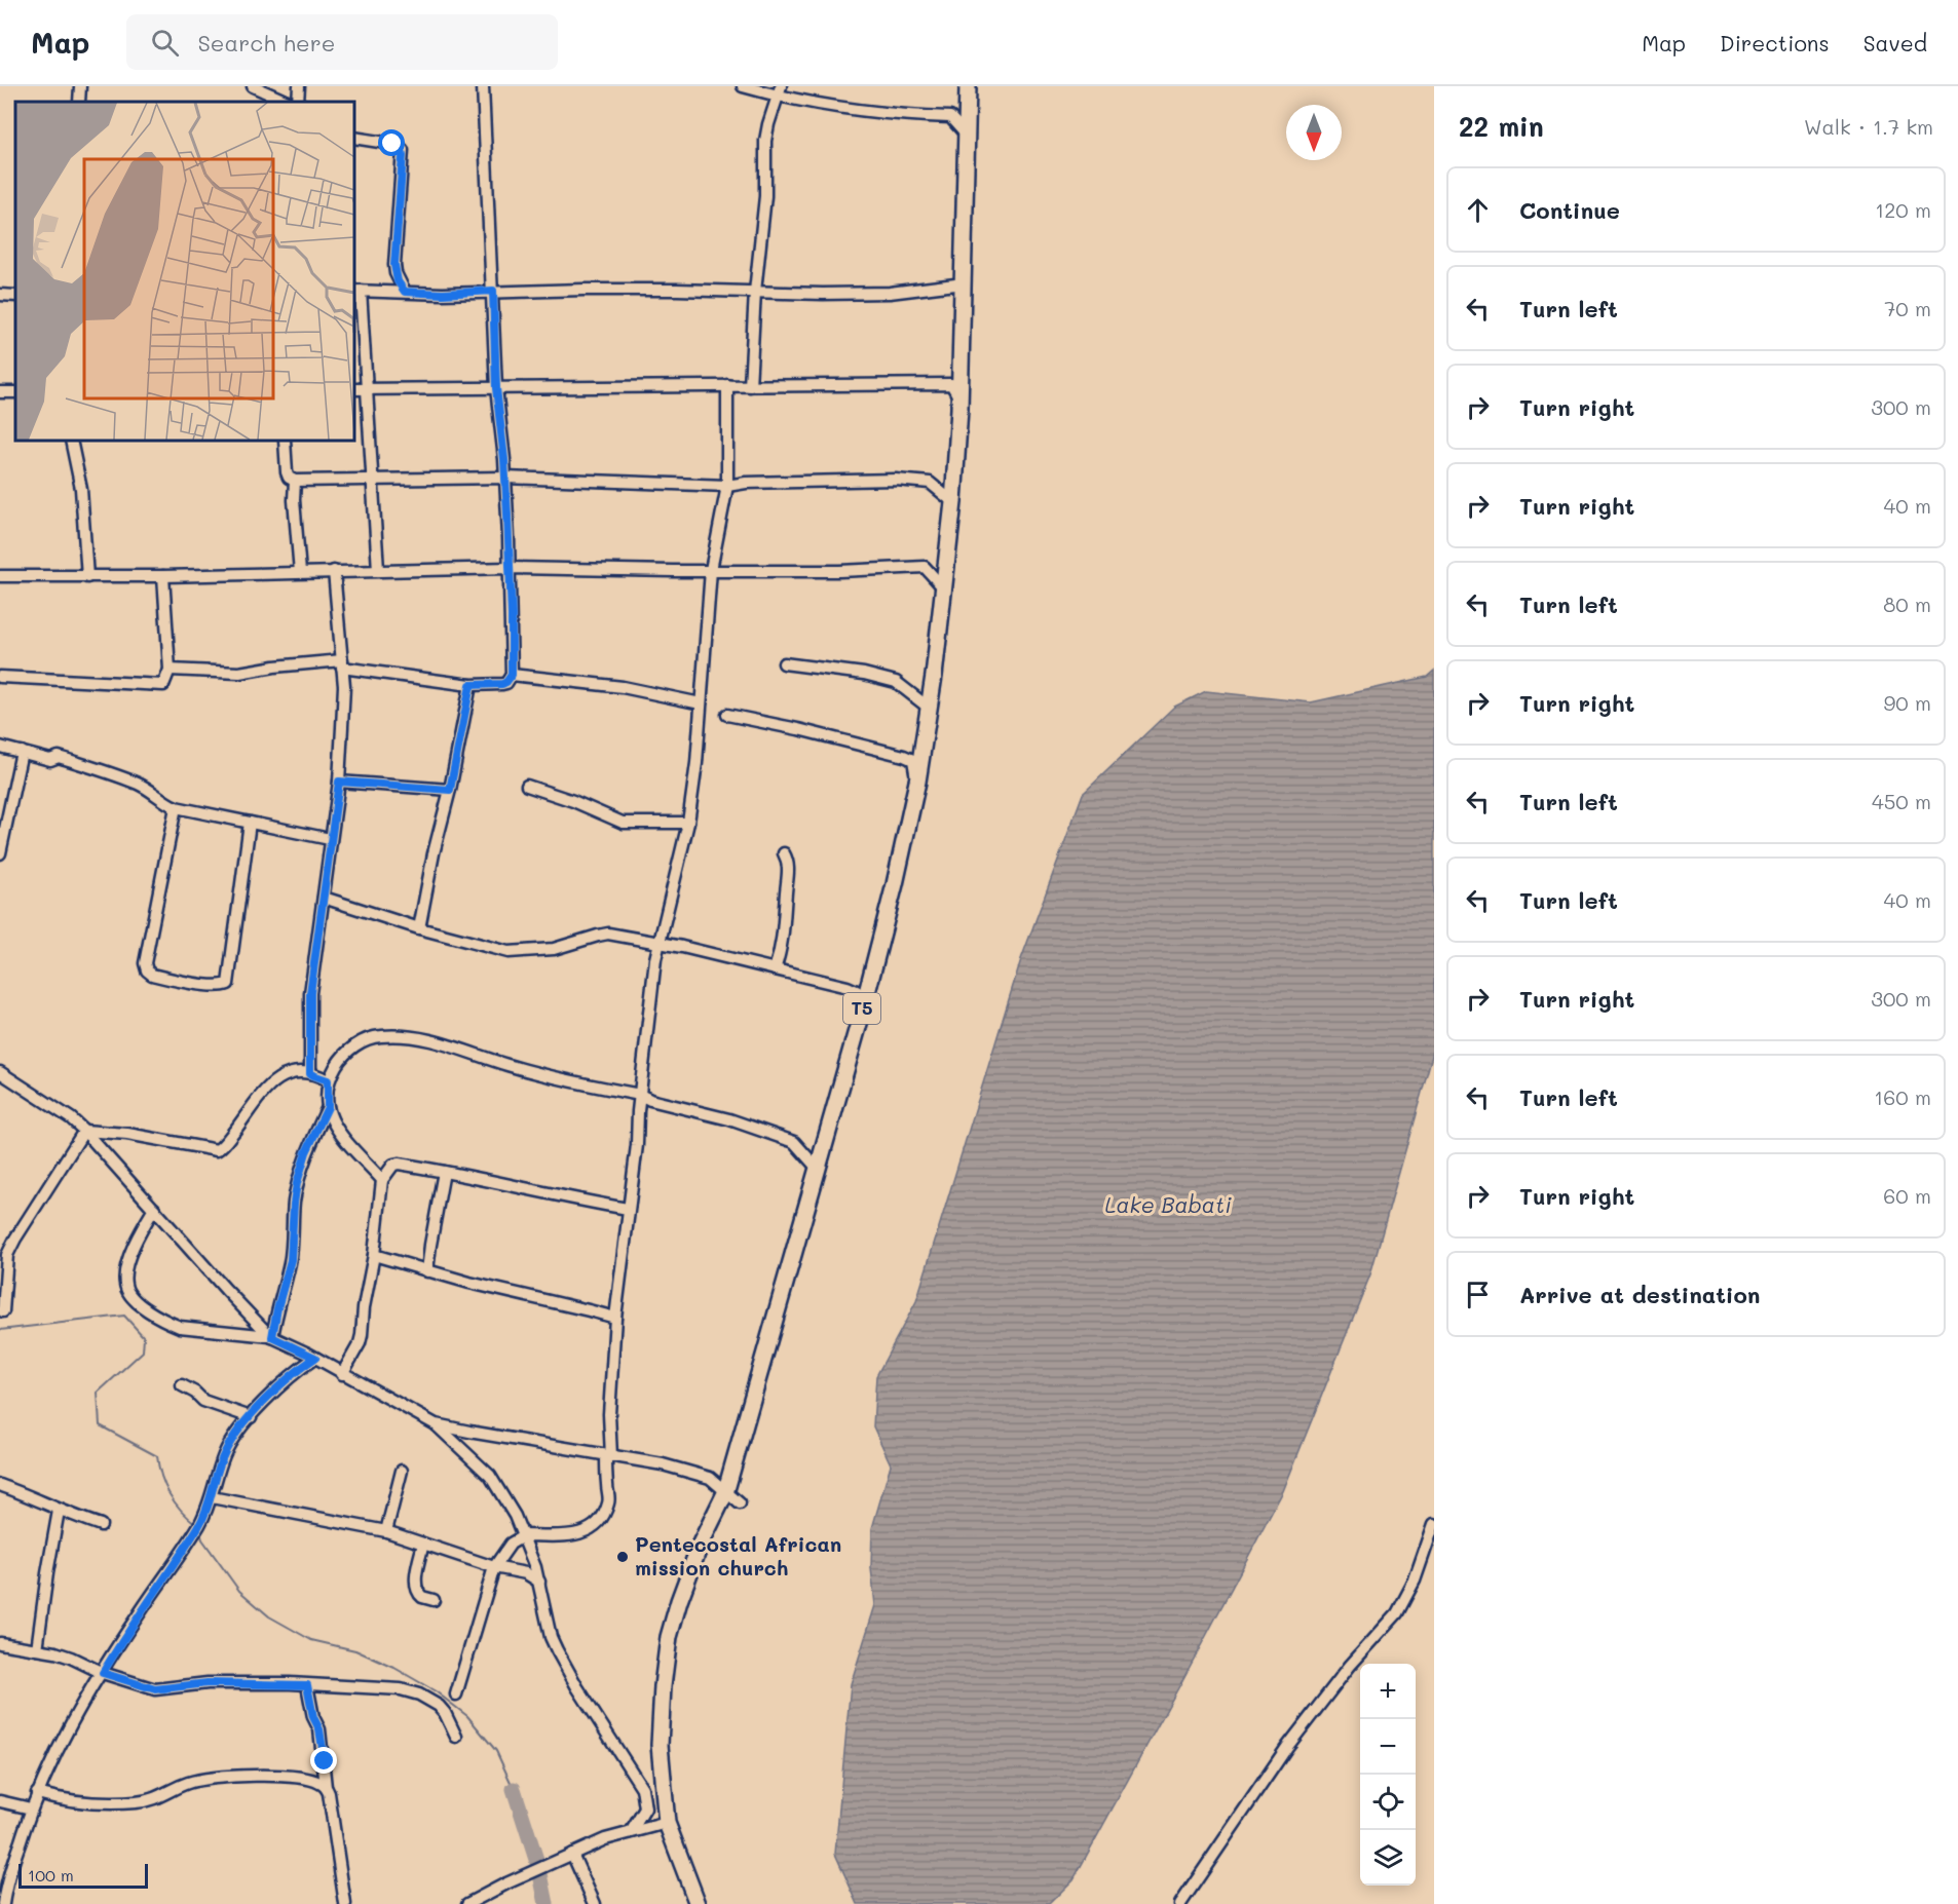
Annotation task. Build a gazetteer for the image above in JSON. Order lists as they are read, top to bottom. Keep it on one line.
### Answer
{"streets":{"highway":["T5"]},"water":["Lake Babati"],"places":["Pentecostal African mission church"],"scale_bar":"100 m","north":"bottom","page":{"header":"Map","search":"Search here","nav":["Map","Directions","Saved"],"heading":["22 min","Walk · 1.7 km"],"list":[["Continue","120 m"],["Turn left","70 m"],["Turn right","300 m"],["Turn right","40 m"],["Turn left","80 m"],["Turn right","90 m"],["Turn left","450 m"],["Turn left","40 m"],["Turn right","300 m"],["Turn left","160 m"],["Turn right","60 m"],"Arrive at destination"],"map_buttons":["+","−"],"scale":"100 m"}}
